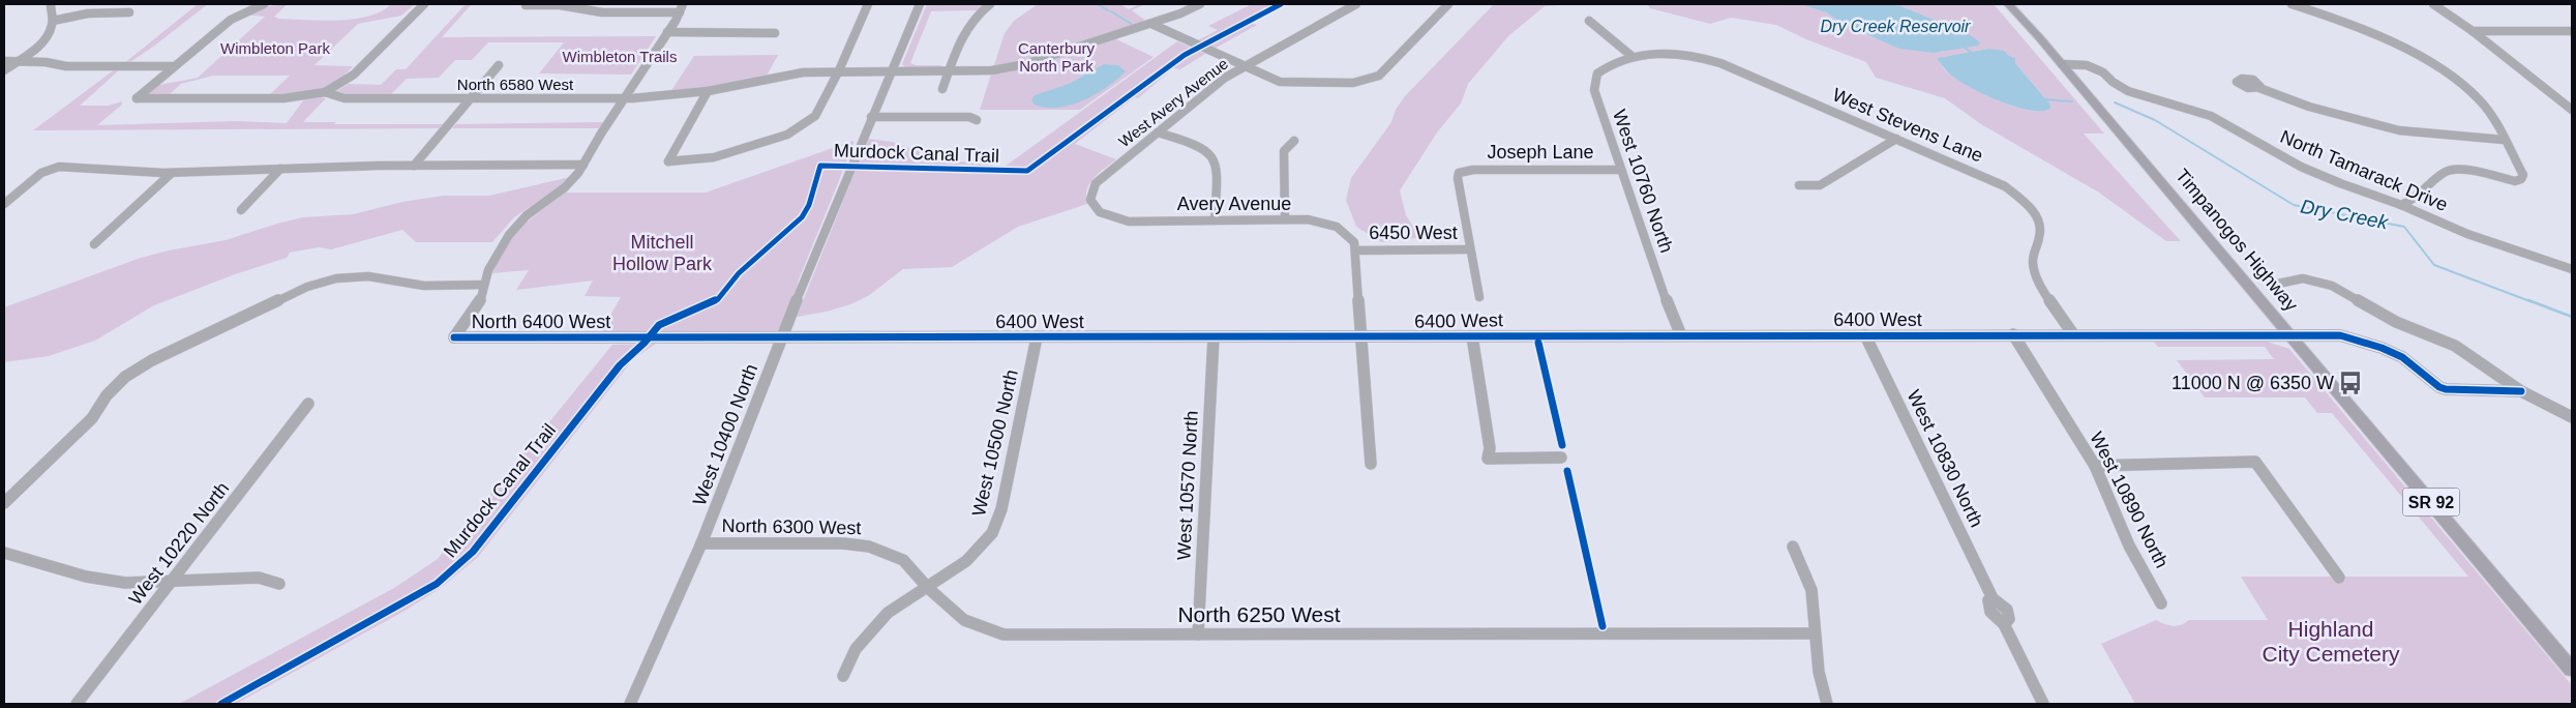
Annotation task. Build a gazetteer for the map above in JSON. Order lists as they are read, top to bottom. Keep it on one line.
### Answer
{"streets":{"main road":["Timpanogos Highway","SR 92"],"street":["North 6580 West","West Avery Avenue","West Stevens Lane","Joseph Lane","North Tamarack Drive","West 10760 North","Avery Avenue","6450 West","6400 West","North 6400 West","West 10400 North","West 10500 North","West 10830 North","West 10570 North","West 10890 North","North 6300 West","West 10220 North","North 6250 West"],"cycle path":["Murdock Canal Trail"]},"crossings":[["North 6580 West","West 10400 North"],["West Avery Avenue","Avery Avenue"],["West Stevens Lane","West 10760 North"],["West Stevens Lane","6400 West"],["Joseph Lane","West 10760 North"],["Joseph Lane","6450 West"],["North Tamarack Drive","Timpanogos Highway"],["West 10760 North","6400 West"],["Avery Avenue","6450 West"],["Timpanogos Highway","6400 West"],["Timpanogos Highway","SR 92"],["6400 West","North 6400 West"],["6400 West","West 10400 North"],["6400 West","West 10500 North"],["6400 West","West 10830 North"],["6400 West","West 10570 North"],["6400 West","West 10890 North"],["West 10400 North","North 6300 West"],["West 10500 North","North 6300 West"],["West 10500 North","North 6250 West"],["West 10570 North","North 6250 West"],["North 6300 West","North 6250 West"]],"water":["Dry Creek Reservoir","Dry Creek"],"parks":["Wimbleton Park","Canterbury North Park","Wimbleton Trails","Mitchell Hollow Park","Highland City Cemetery"],"places":{"bus stop":["11000 N @ 6350 W"]}}
